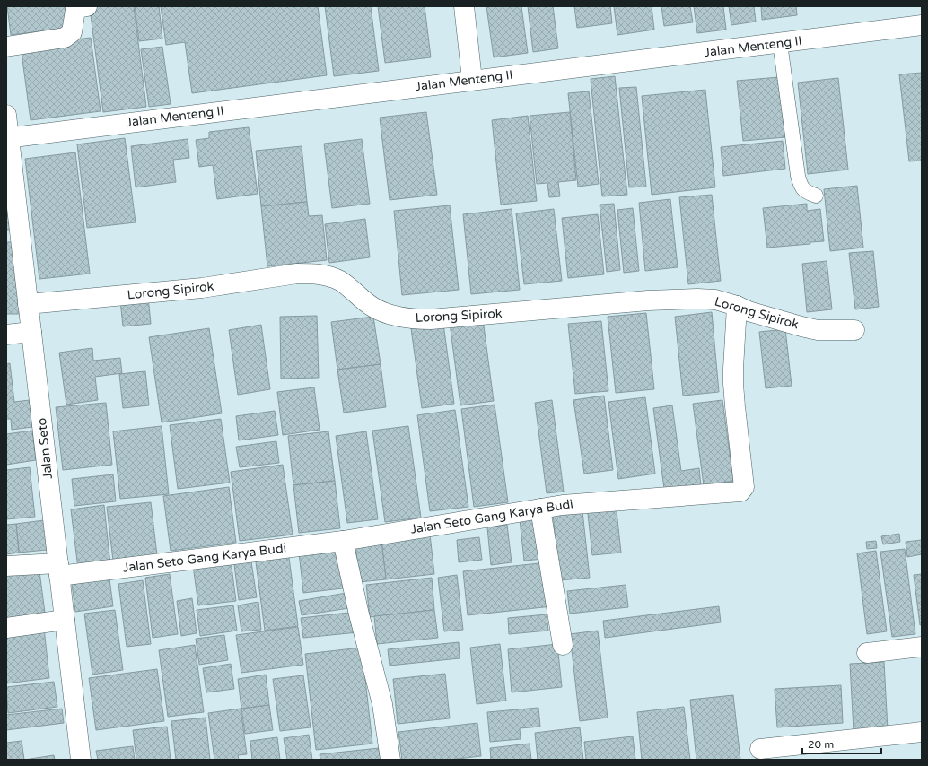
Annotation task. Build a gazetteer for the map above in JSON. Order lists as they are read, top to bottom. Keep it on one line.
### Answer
{"streets":{"street":["Jalan Menteng II","Lorong Sipirok","Jalan Seto","Jalan Seto Gang Karya Budi"]},"crossings":[["Jalan Menteng II","Jalan Seto"],["Lorong Sipirok","Jalan Seto"],["Lorong Sipirok","Jalan Seto Gang Karya Budi"],["Jalan Seto","Jalan Seto Gang Karya Budi"]],"scale_bar":"20 m"}
